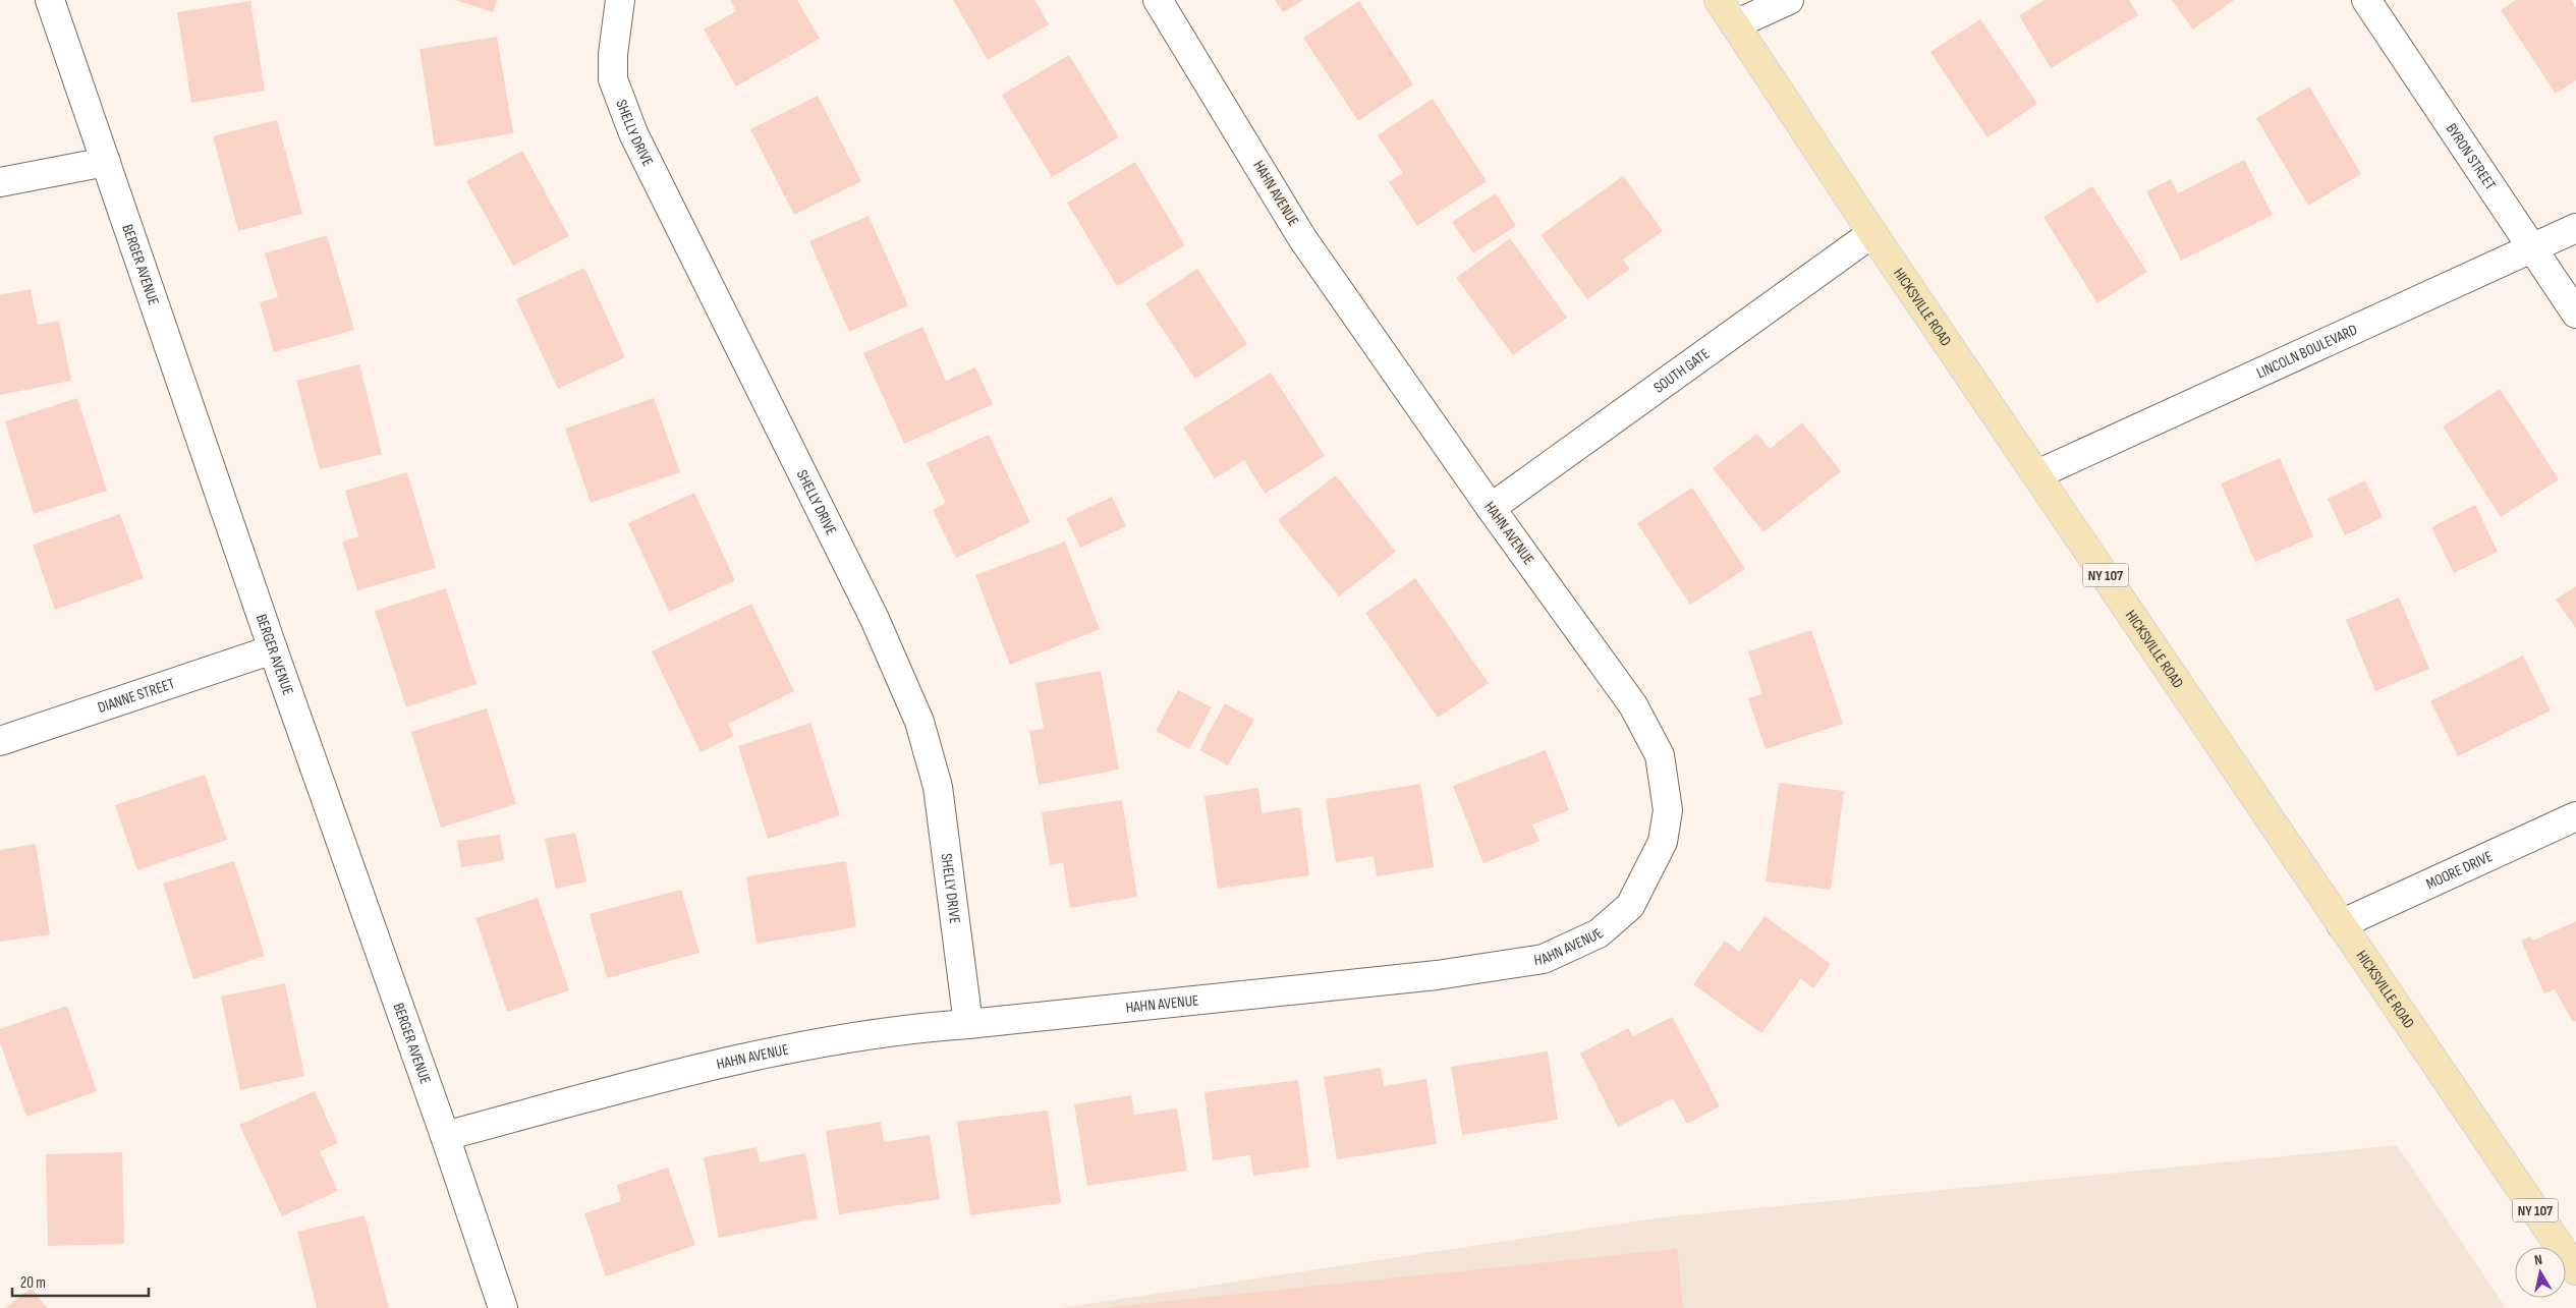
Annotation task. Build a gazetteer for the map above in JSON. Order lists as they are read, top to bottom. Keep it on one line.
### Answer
{"streets":{"main road":["HICKSVILLE ROAD","NY 107"],"street":["SHELLY DRIVE","BYRON STREET","HAHN AVENUE","BERGER AVENUE","LINCOLN BOULEVARD","SOUTH GATE","DIANNE STREET","MOORE DRIVE"]},"crossings":[["SHELLY DRIVE","HAHN AVENUE"],["BYRON STREET","LINCOLN BOULEVARD"],["HAHN AVENUE","BERGER AVENUE"],["HAHN AVENUE","SOUTH GATE"],["BERGER AVENUE","DIANNE STREET"],["HICKSVILLE ROAD","LINCOLN BOULEVARD"],["HICKSVILLE ROAD","SOUTH GATE"],["HICKSVILLE ROAD","MOORE DRIVE"]],"scale_bar":"20 m","north":"top"}
